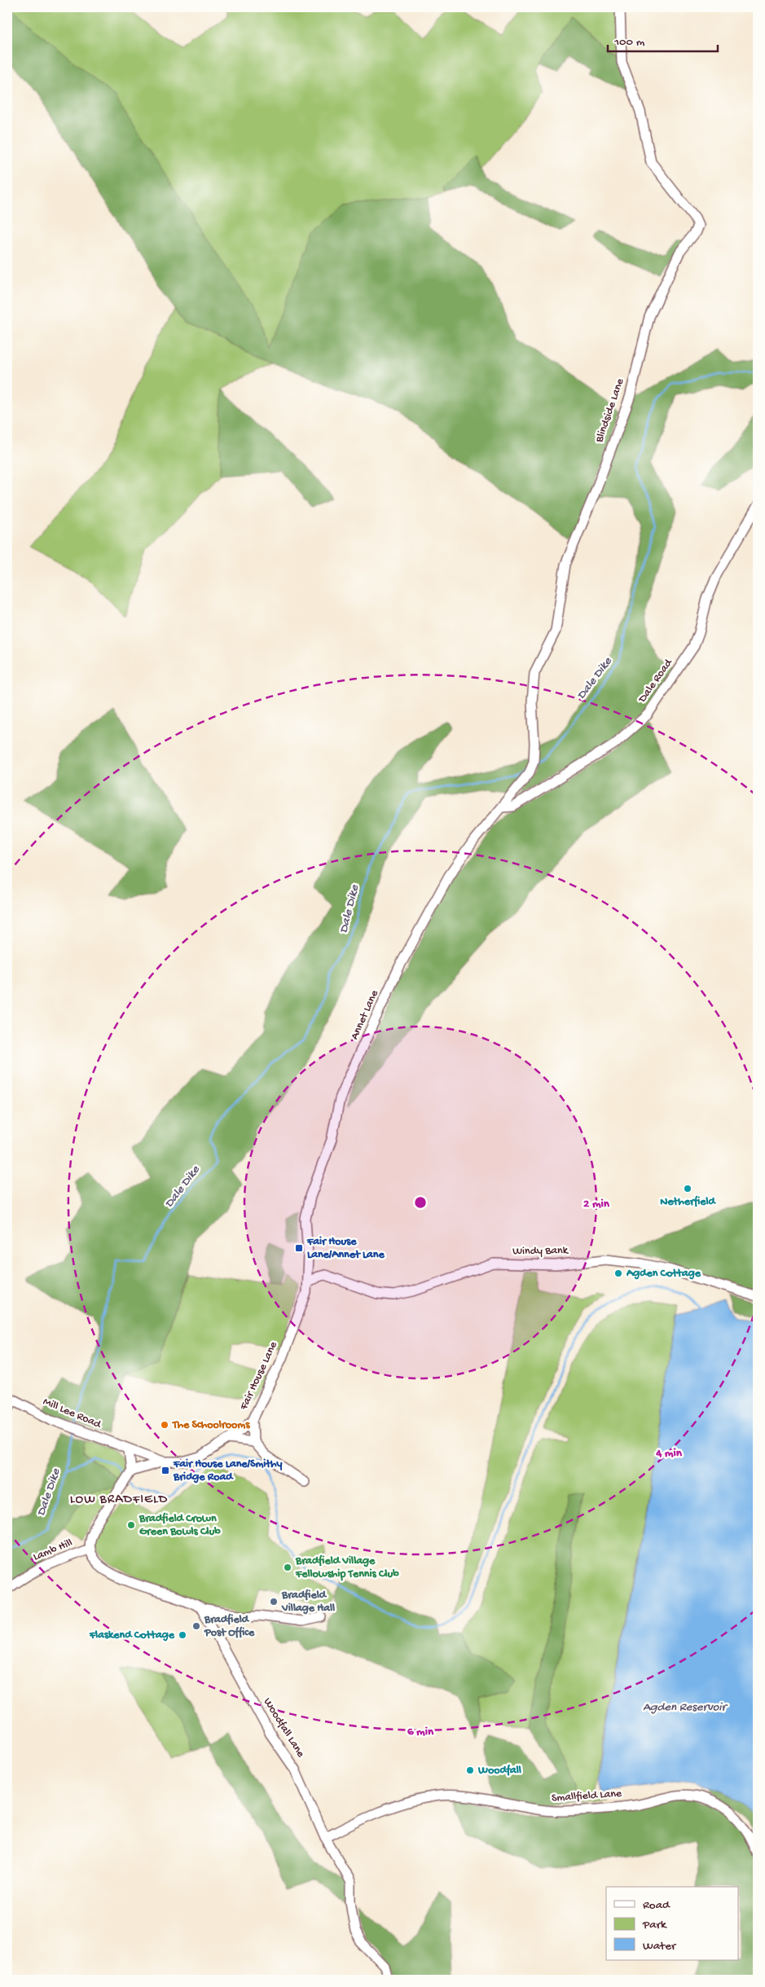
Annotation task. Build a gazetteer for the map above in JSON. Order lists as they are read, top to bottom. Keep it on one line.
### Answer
{"streets":{"street":["Blindside Lane","Dale Road","Annet Lane","Windy Bank","Fair House Lane","Mill Lee Road","Lamb Hill","Woodfall Lane","Smallfield Lane"]},"crossings":[["Blindside Lane","Dale Road"],["Blindside Lane","Annet Lane"],["Dale Road","Annet Lane"],["Annet Lane","Windy Bank"],["Annet Lane","Fair House Lane"],["Windy Bank","Fair House Lane"],["Fair House Lane","Mill Lee Road"],["Woodfall Lane","Smallfield Lane"]],"districts":["LOW BRADFIELD"],"water":["Dale Dike","Agden Reservoir"],"places":{"other":["Netherfield","Agden Cottage","The Schoolrooms","Bradfield Crown Green Bowls Club","Bradfield Village Fellowship Tennis Club","Bradfield Village Hall","Bradfield Post Office","Flaskend Cottage","Woodfall"],"transit":["Fair House Lane/Annet Lane","Fair House Lane/Smithy Bridge Road"]},"legend":["Road","Park","Water"],"scale_bar":"100 m","rings":["2 min","4 min","6 min"]}
